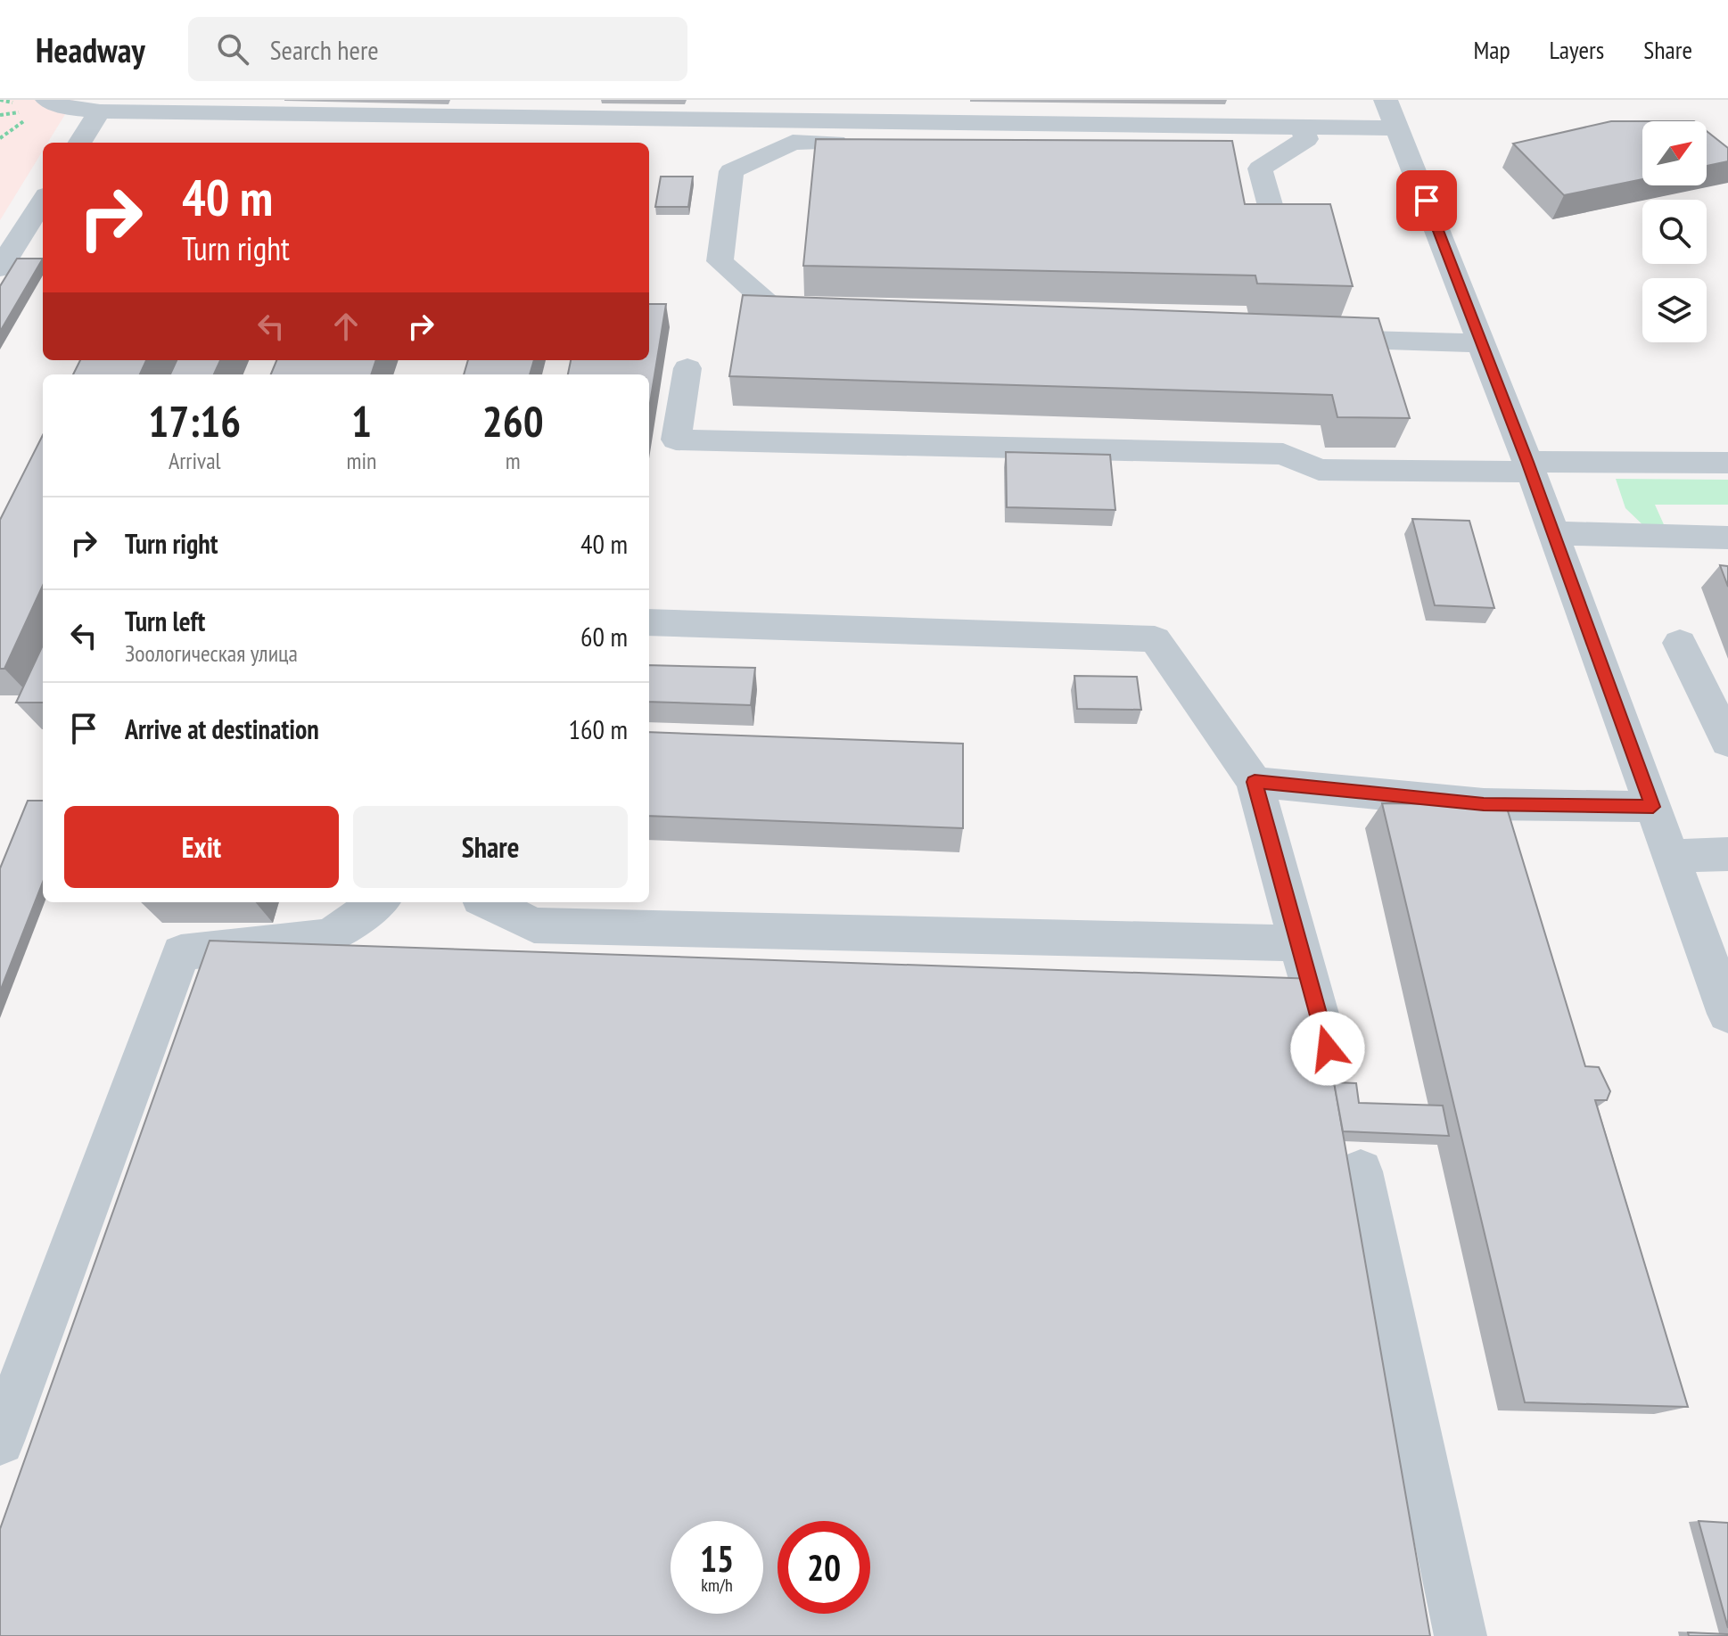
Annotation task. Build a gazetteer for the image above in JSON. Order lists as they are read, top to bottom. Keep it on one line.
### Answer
{"north":"top right","page":{"header":"Headway","search":"Search here","nav":["Map","Layers","Share"],"turn":["40 m","Turn right"],"eta":["17:16","Arrival","1","min","260","m"],"list":[{"name":"Turn right","value":"40 m"},{"name":"Turn left","note":"Зоологическая улица","value":"60 m"},{"name":"Arrive at destination","value":"160 m"}],"buttons":["Exit","Share"],"speed":"15 km/h","limit":"20"}}
